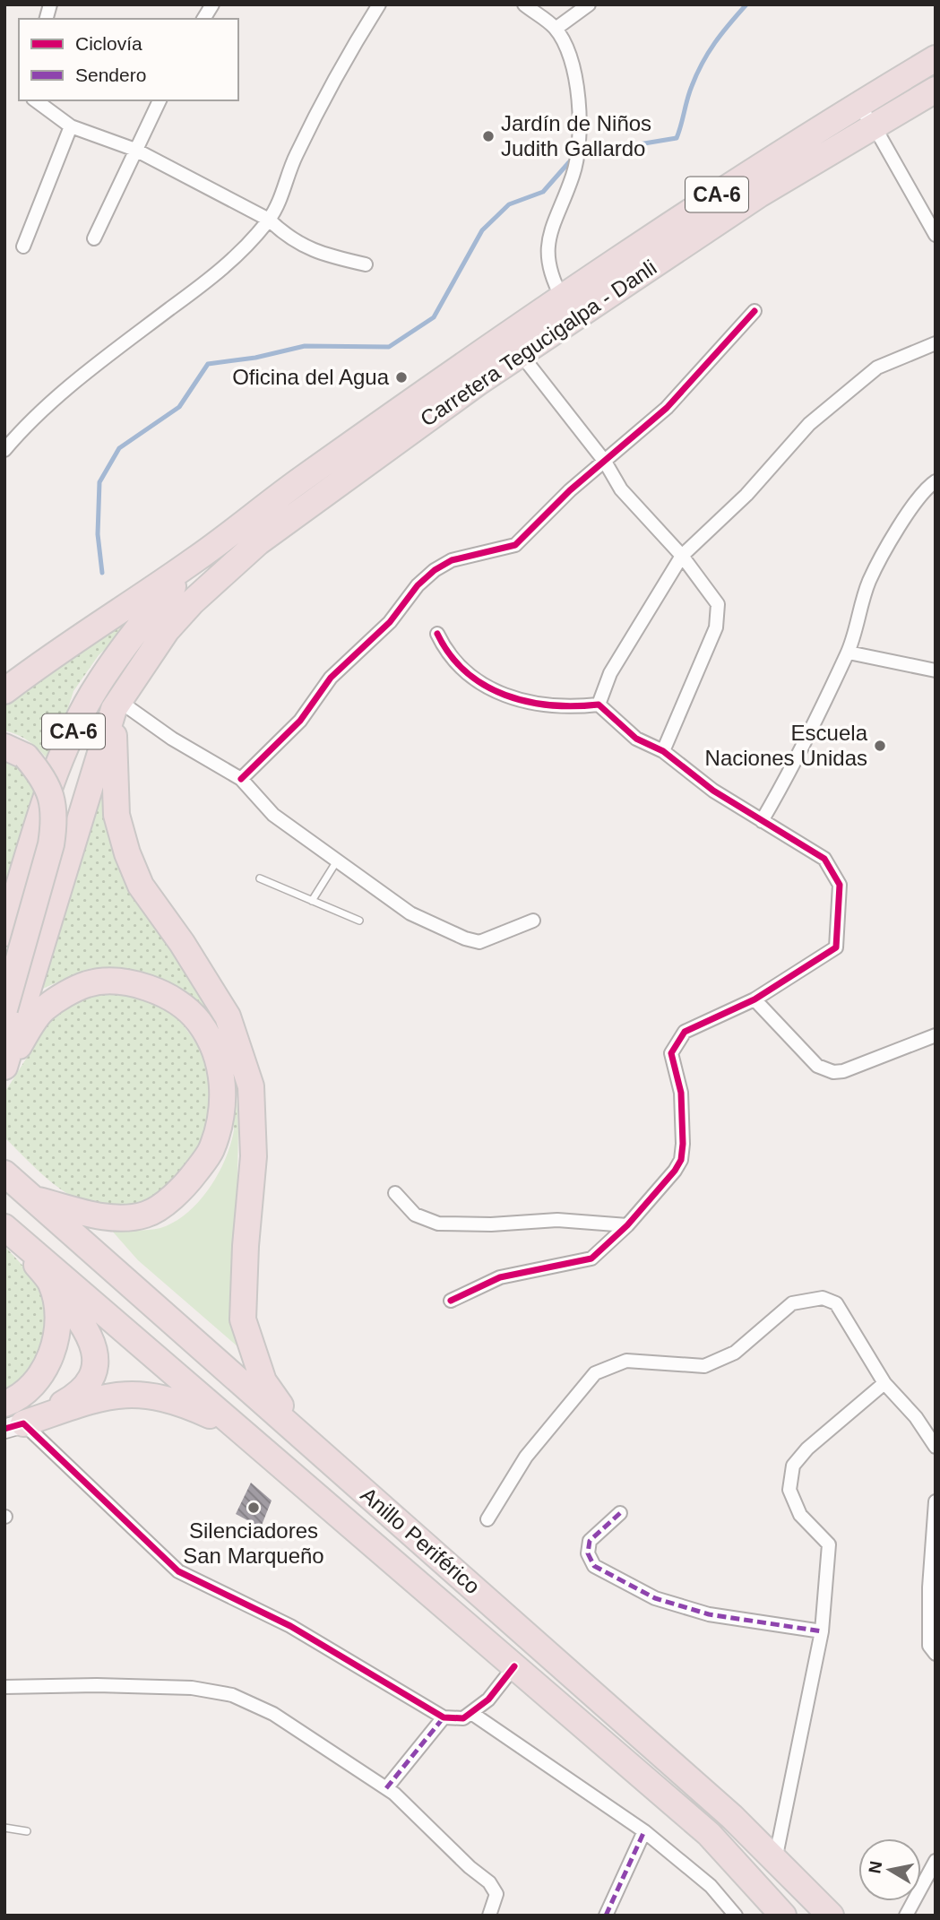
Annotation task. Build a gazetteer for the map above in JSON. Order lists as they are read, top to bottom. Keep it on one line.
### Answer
{"streets":{"highway":["CA-6","Carretera Tegucigalpa - Danli","Anillo Periférico"]},"crossings":[["CA-6","Carretera Tegucigalpa - Danli"]],"places":["Jardín de Niños Judith Gallardo","Oficina del Agua","Escuela Naciones Unidas","Silenciadores San Marqueño"],"legend":["Ciclovía","Sendero"],"north":"left"}
